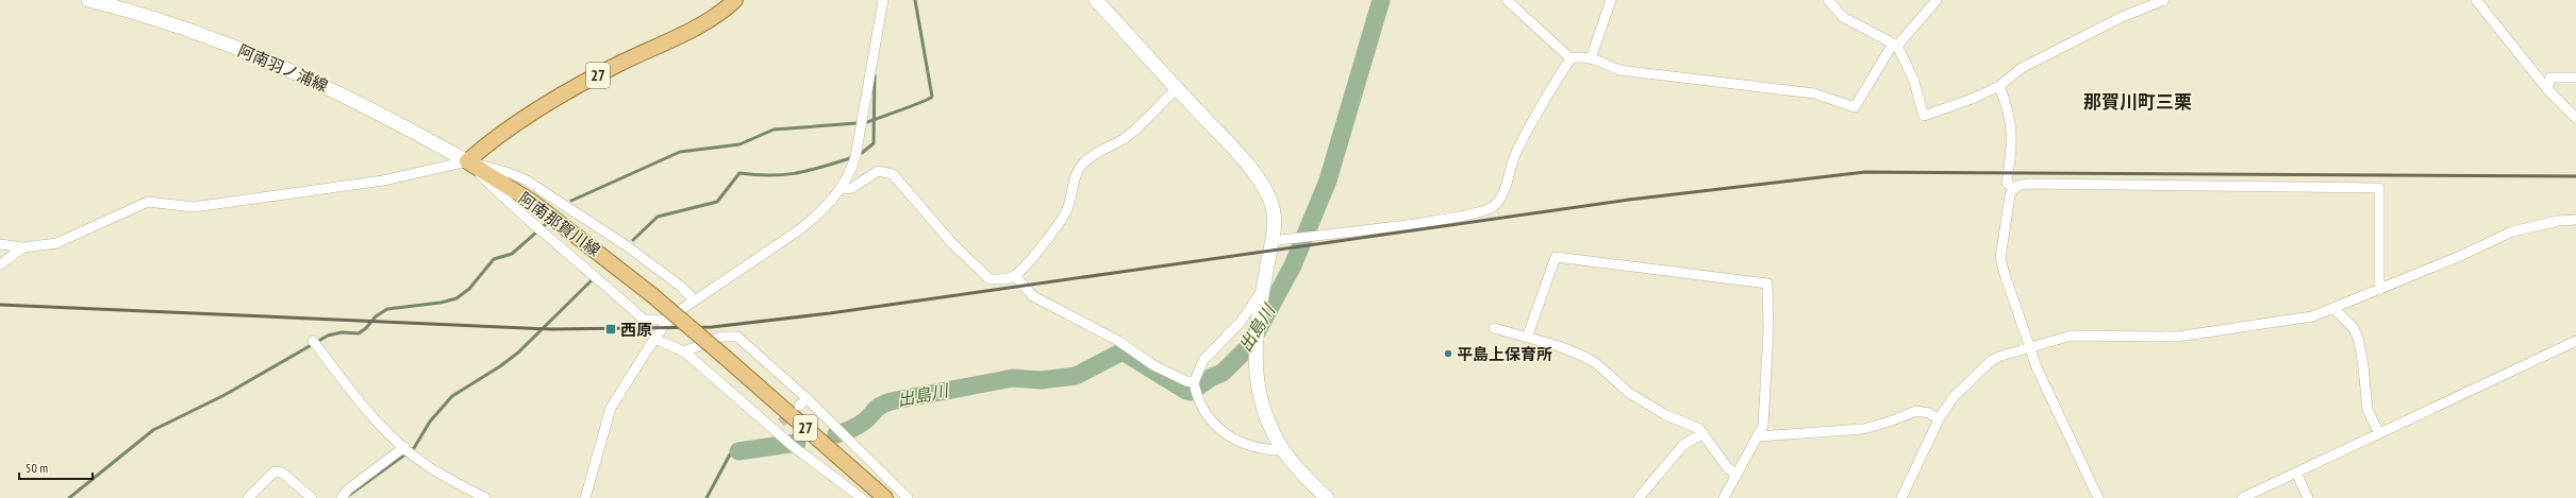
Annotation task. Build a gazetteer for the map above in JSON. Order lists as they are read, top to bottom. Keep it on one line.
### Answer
{"streets":{"main road":["27","阿南那賀川線"],"street":["阿南羽ノ浦線"]},"crossings":[["阿南羽ノ浦線","27"],["阿南羽ノ浦線","阿南那賀川線"],["27","阿南那賀川線"]],"districts":["那賀川町三栗"],"water":["出島川"],"places":{"transit":["西原"],"other":["平島上保育所"]},"scale_bar":"50 m"}
